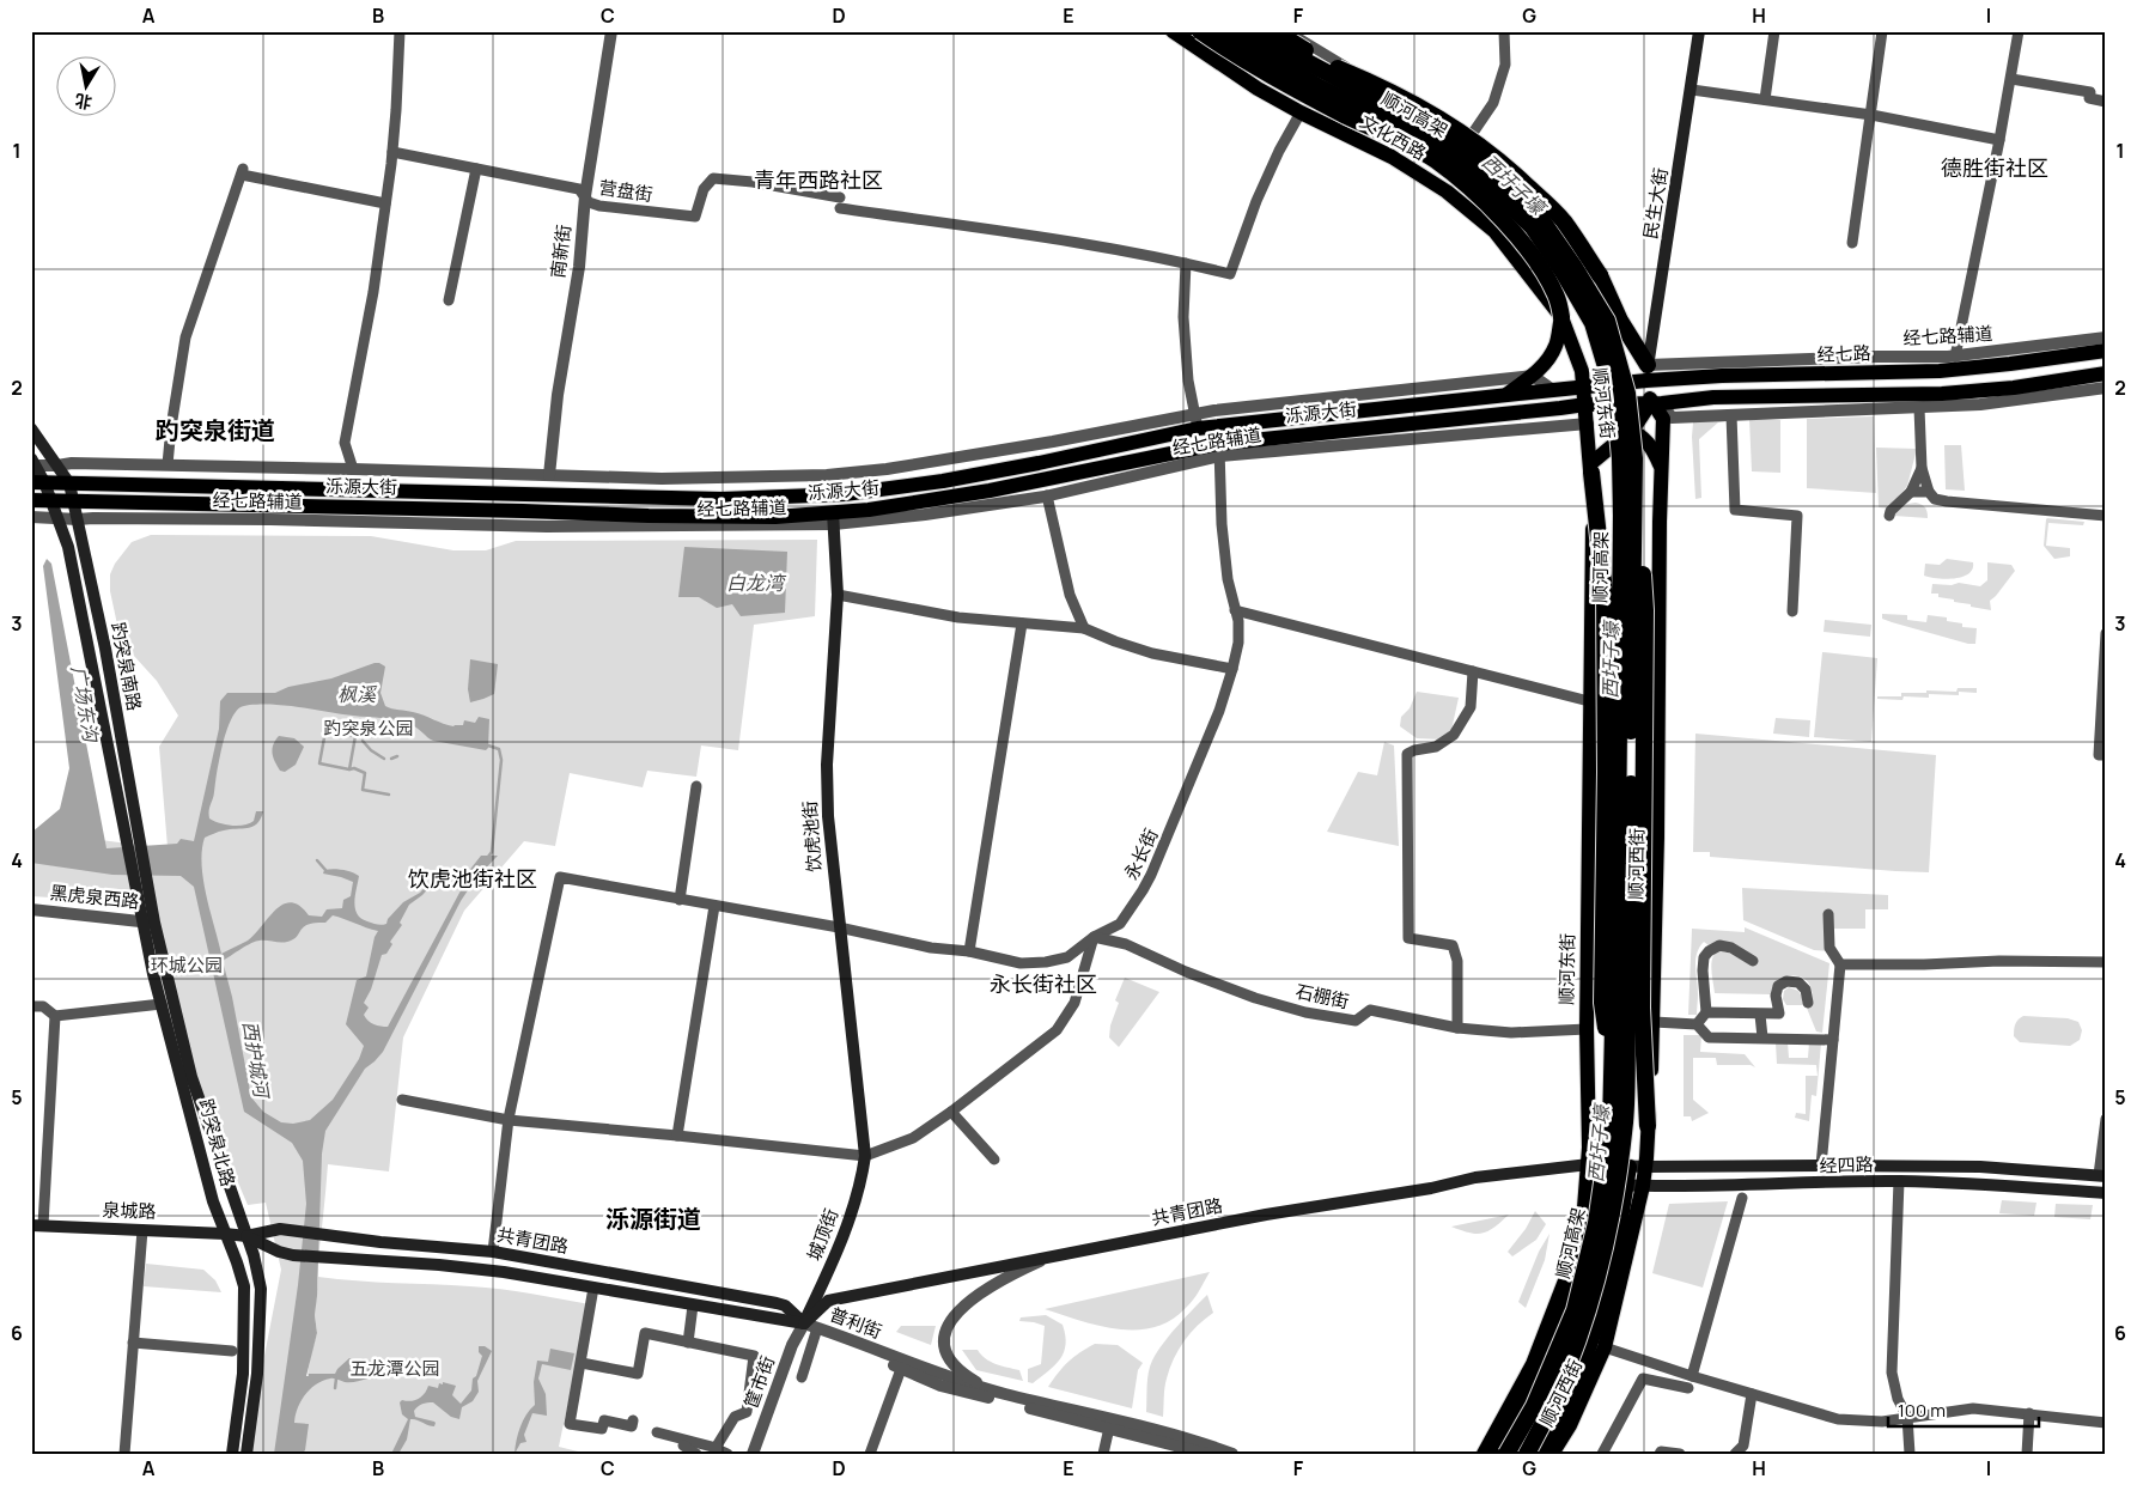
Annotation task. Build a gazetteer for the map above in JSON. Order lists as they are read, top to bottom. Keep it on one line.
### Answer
{"streets":{"highway":["顺河高架"],"main road":["文化西路","民生大街","经七路","顺河东街","泺源大街","趵突泉南路","饮虎池街","顺河西街","趵突泉北路","经四路","泉城路","共青团路","城顶街"],"street":["营盘街","南新街","经七路辅道","永长街","黑虎泉西路","石棚街","普利街","筐市街"]},"crossings":[["文化西路","顺河东街"],["营盘街","南新街"],["民生大街","经七路辅道"],["民生大街","经七路"],["民生大街","顺河西街"],["南新街","经七路辅道"],["经七路辅道","经七路"],["经七路辅道","顺河东街"],["经七路辅道","泺源大街"],["经七路辅道","趵突泉南路"],["经七路辅道","饮虎池街"],["经七路辅道","永长街"],["经七路辅道","顺河西街"],["经七路","顺河东街"],["经七路","泺源大街"],["经七路","顺河西街"],["顺河东街","泺源大街"],["顺河东街","顺河西街"],["顺河东街","石棚街"],["顺河东街","经四路"],["顺河东街","共青团路"],["泺源大街","趵突泉南路"],["泺源大街","饮虎池街"],["泺源大街","永长街"],["泺源大街","顺河西街"],["趵突泉南路","黑虎泉西路"],["趵突泉南路","趵突泉北路"],["饮虎池街","永长街"],["饮虎池街","城顶街"],["永长街","石棚街"],["顺河西街","经四路"],["黑虎泉西路","趵突泉北路"],["趵突泉北路","泉城路"],["趵突泉北路","共青团路"],["经四路","共青团路"],["泉城路","共青团路"],["共青团路","城顶街"],["共青团路","普利街"],["共青团路","筐市街"],["城顶街","普利街"],["城顶街","筐市街"],["普利街","筐市街"]],"districts":["德胜街社区","青年西路社区","趵突泉街道","饮虎池街社区","永长街社区","泺源街道"],"water":["西圩子壕","白龙湾","枫溪","广场东沟","西护城河"],"parks":["趵突泉公园","环城公园","五龙潭公园"],"scale_bar":"100 m","north":"bottom","grid":{"columns":["A","B","C","D","E","F","G","H","I"],"rows":["1","2","3","4","5","6"]}}
